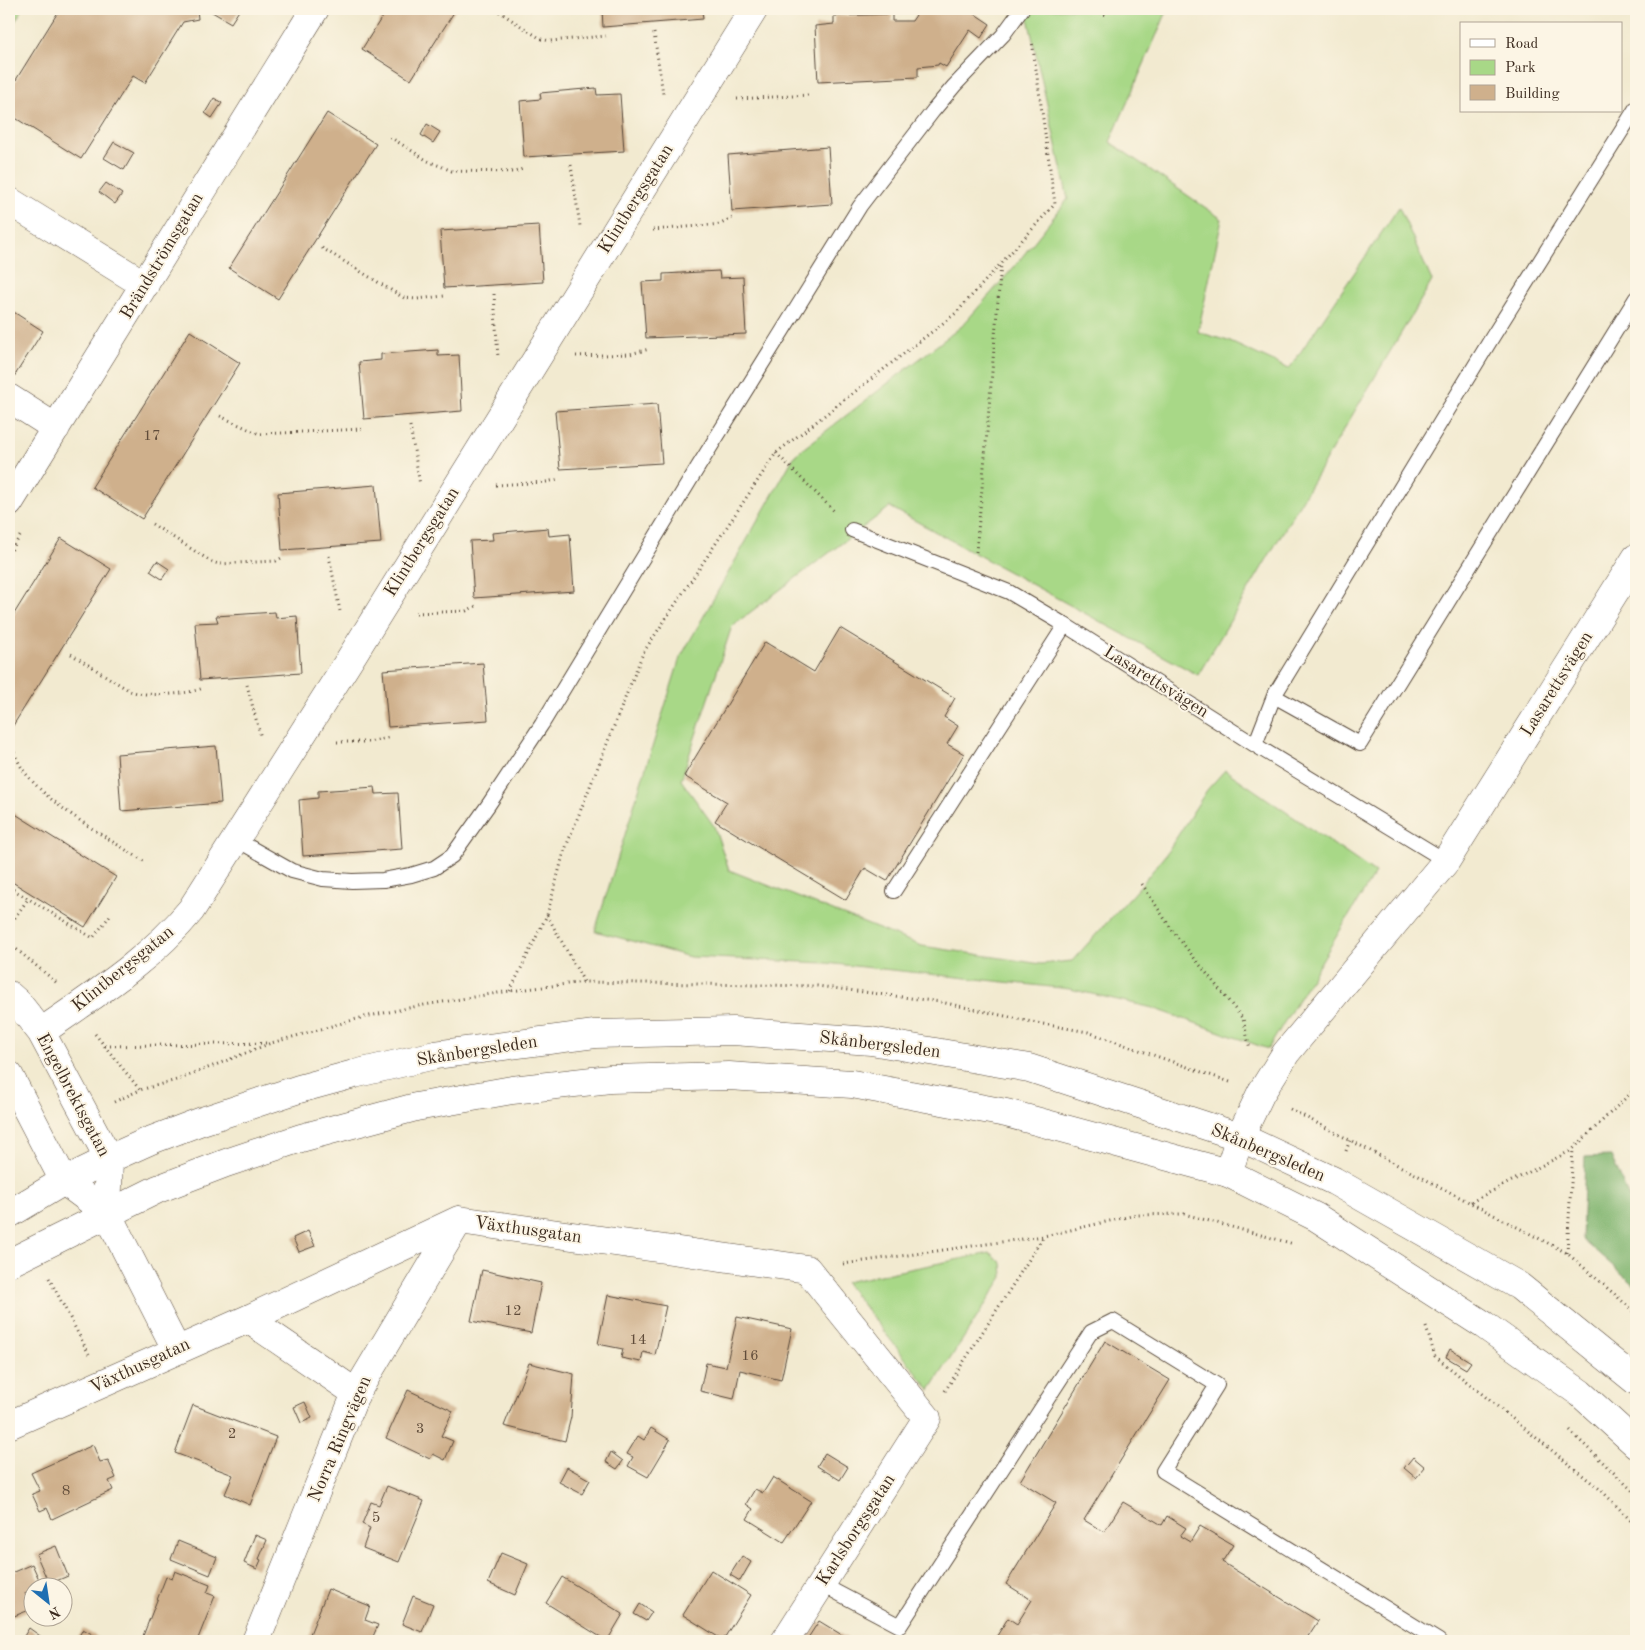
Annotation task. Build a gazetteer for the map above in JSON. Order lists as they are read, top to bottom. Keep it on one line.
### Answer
{"streets":{"street":["Klintbergsgatan","Brändströmsgatan","Lasarettsvägen","Skånbergsleden","Engelbrektsgatan","Växthusgatan","Norra Ringvägen","Karlsborgsgatan"]},"crossings":[["Klintbergsgatan","Engelbrektsgatan"],["Lasarettsvägen","Skånbergsleden"],["Skånbergsleden","Engelbrektsgatan"],["Växthusgatan","Norra Ringvägen"]],"house_numbers":["17","12","14","16","3","2","8","5"],"legend":["Road","Park","Building"],"north":"bottom right"}
